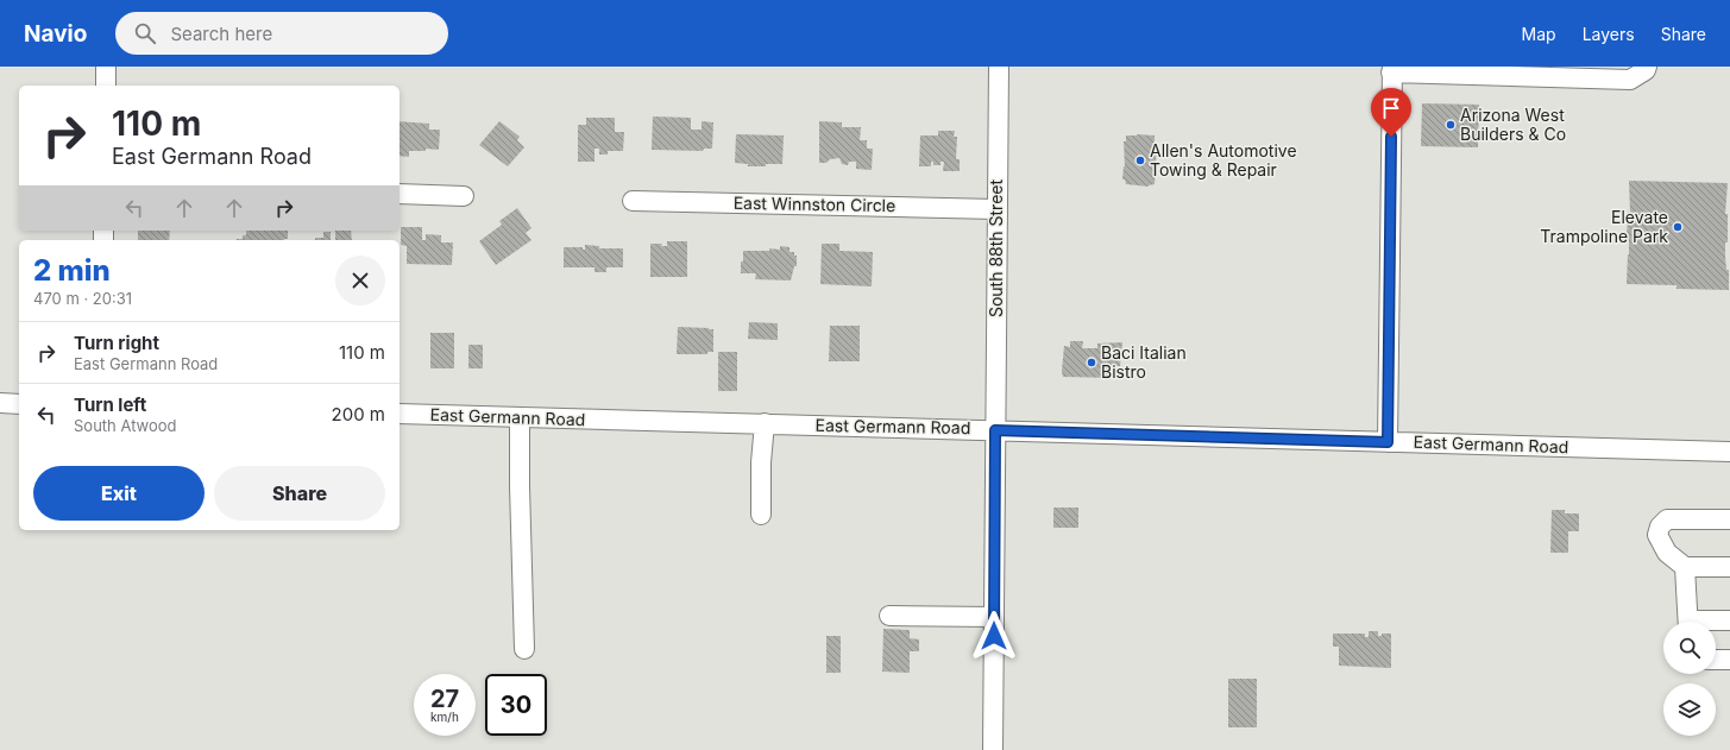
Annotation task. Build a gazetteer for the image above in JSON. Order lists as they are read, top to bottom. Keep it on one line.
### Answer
{"streets":{"street":["East Winnston Circle","South 88th Street","East Germann Road"]},"crossings":[["East Winnston Circle","South 88th Street"],["South 88th Street","East Germann Road"]],"places":["Arizona West Builders & Co","Allen's Automotive Towing & Repair","Elevate Trampoline Park","Baci Italian Bistro"],"page":{"header":"Navio","search":"Search here","nav":["Map","Layers","Share"],"turn":["110 m","East Germann Road"],"heading":["2 min","470 m · 20:31"],"list":[{"name":"Turn right","note":"East Germann Road","value":"110 m"},{"name":"Turn left","note":"South Atwood","value":"200 m"}],"buttons":["Exit","Share"],"speed":"27 km/h","limit":"30"}}
